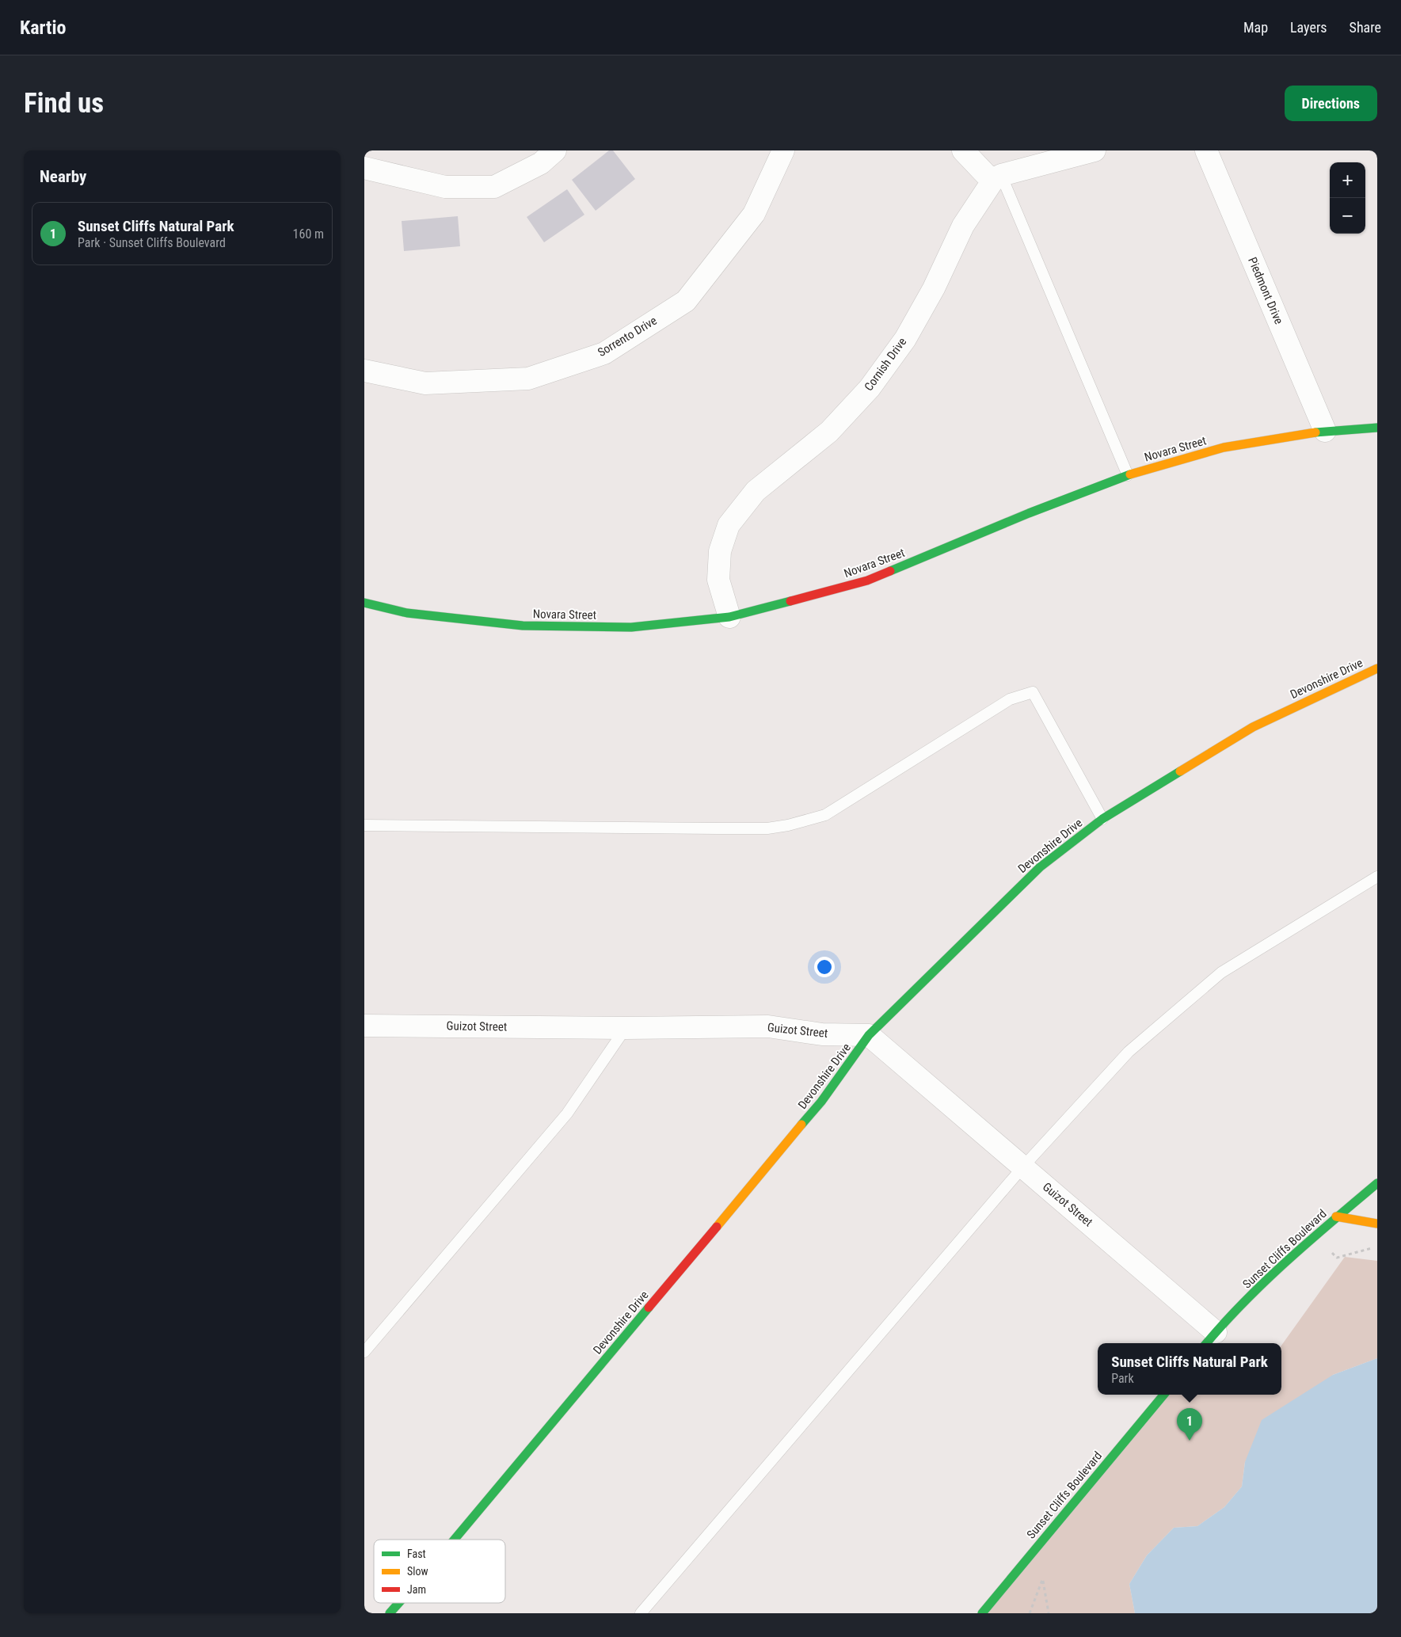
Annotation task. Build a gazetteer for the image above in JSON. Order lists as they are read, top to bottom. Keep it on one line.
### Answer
{"streets":{"street":["Piedmont Drive","Sorrento Drive","Cornish Drive","Novara Street","Devonshire Drive","Guizot Street","Sunset Cliffs Boulevard"]},"crossings":[["Piedmont Drive","Novara Street"],["Cornish Drive","Novara Street"],["Devonshire Drive","Guizot Street"],["Guizot Street","Sunset Cliffs Boulevard"]],"legend":["Fast","Slow","Jam"],"page":{"header":"Kartio","nav":["Map","Layers","Share"],"buttons":"Directions","title":"Find us","heading":"Nearby","map_buttons":["+","−"],"list":[{"mark":"1","name":"Sunset Cliffs Natural Park","note":"Park · Sunset Cliffs Boulevard","value":"160 m"}],"popup":["Sunset Cliffs Natural Park","Park"],"pins":"1"}}
